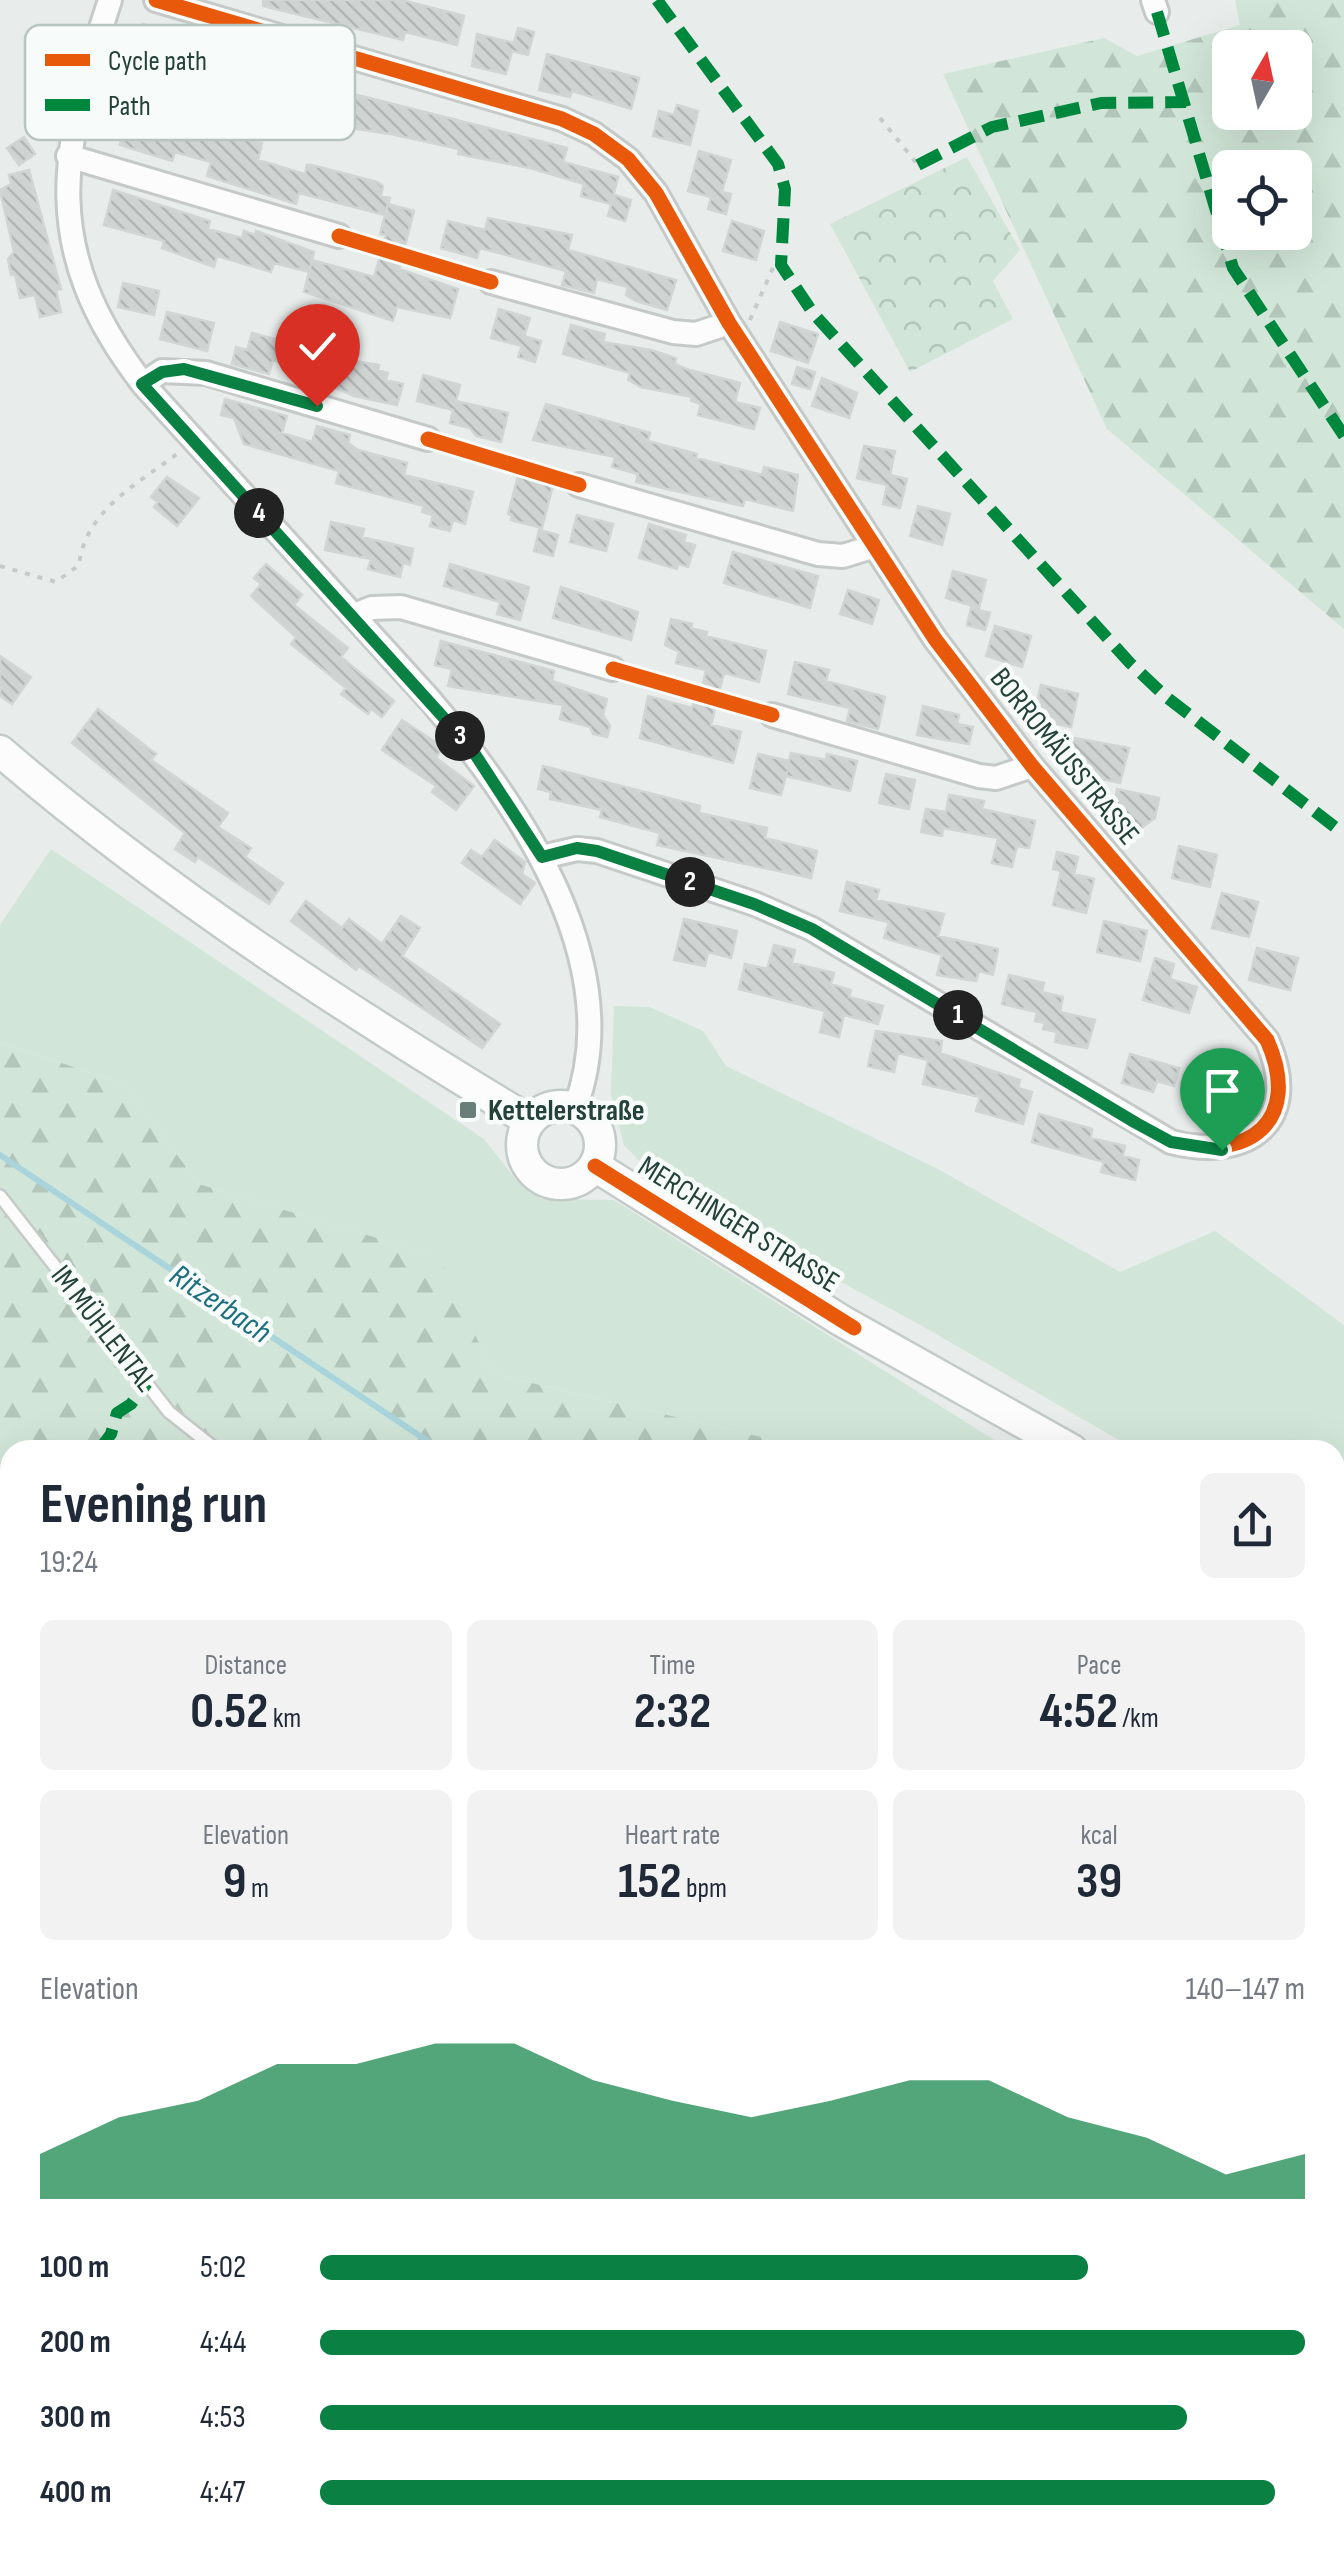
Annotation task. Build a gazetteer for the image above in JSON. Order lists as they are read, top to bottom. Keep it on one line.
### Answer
{"streets":{"street":["BORROMÄUSSTRASSE","MERCHINGER STRASSE"],"lane":["IM MÜHLENTAL"]},"water":["Ritzerbach"],"places":{"transit":["Kettelerstraße"]},"legend":["Cycle path","Path"],"north":"top","page":{"pins":["4","3","2","1"],"heading":["Evening run","19:24"],"stats":[["Distance","0.52 km"],["Time","2:32"],["Pace","4:52 /km"],["Elevation","9 m"],["Heart rate","152 bpm"],["kcal","39"]],"chart":["Elevation","140–147 m"],"list":[{"name":"100 m","note":"5:02"},{"name":"200 m","note":"4:44"},{"name":"300 m","note":"4:53"},{"name":"400 m","note":"4:47"}]}}
